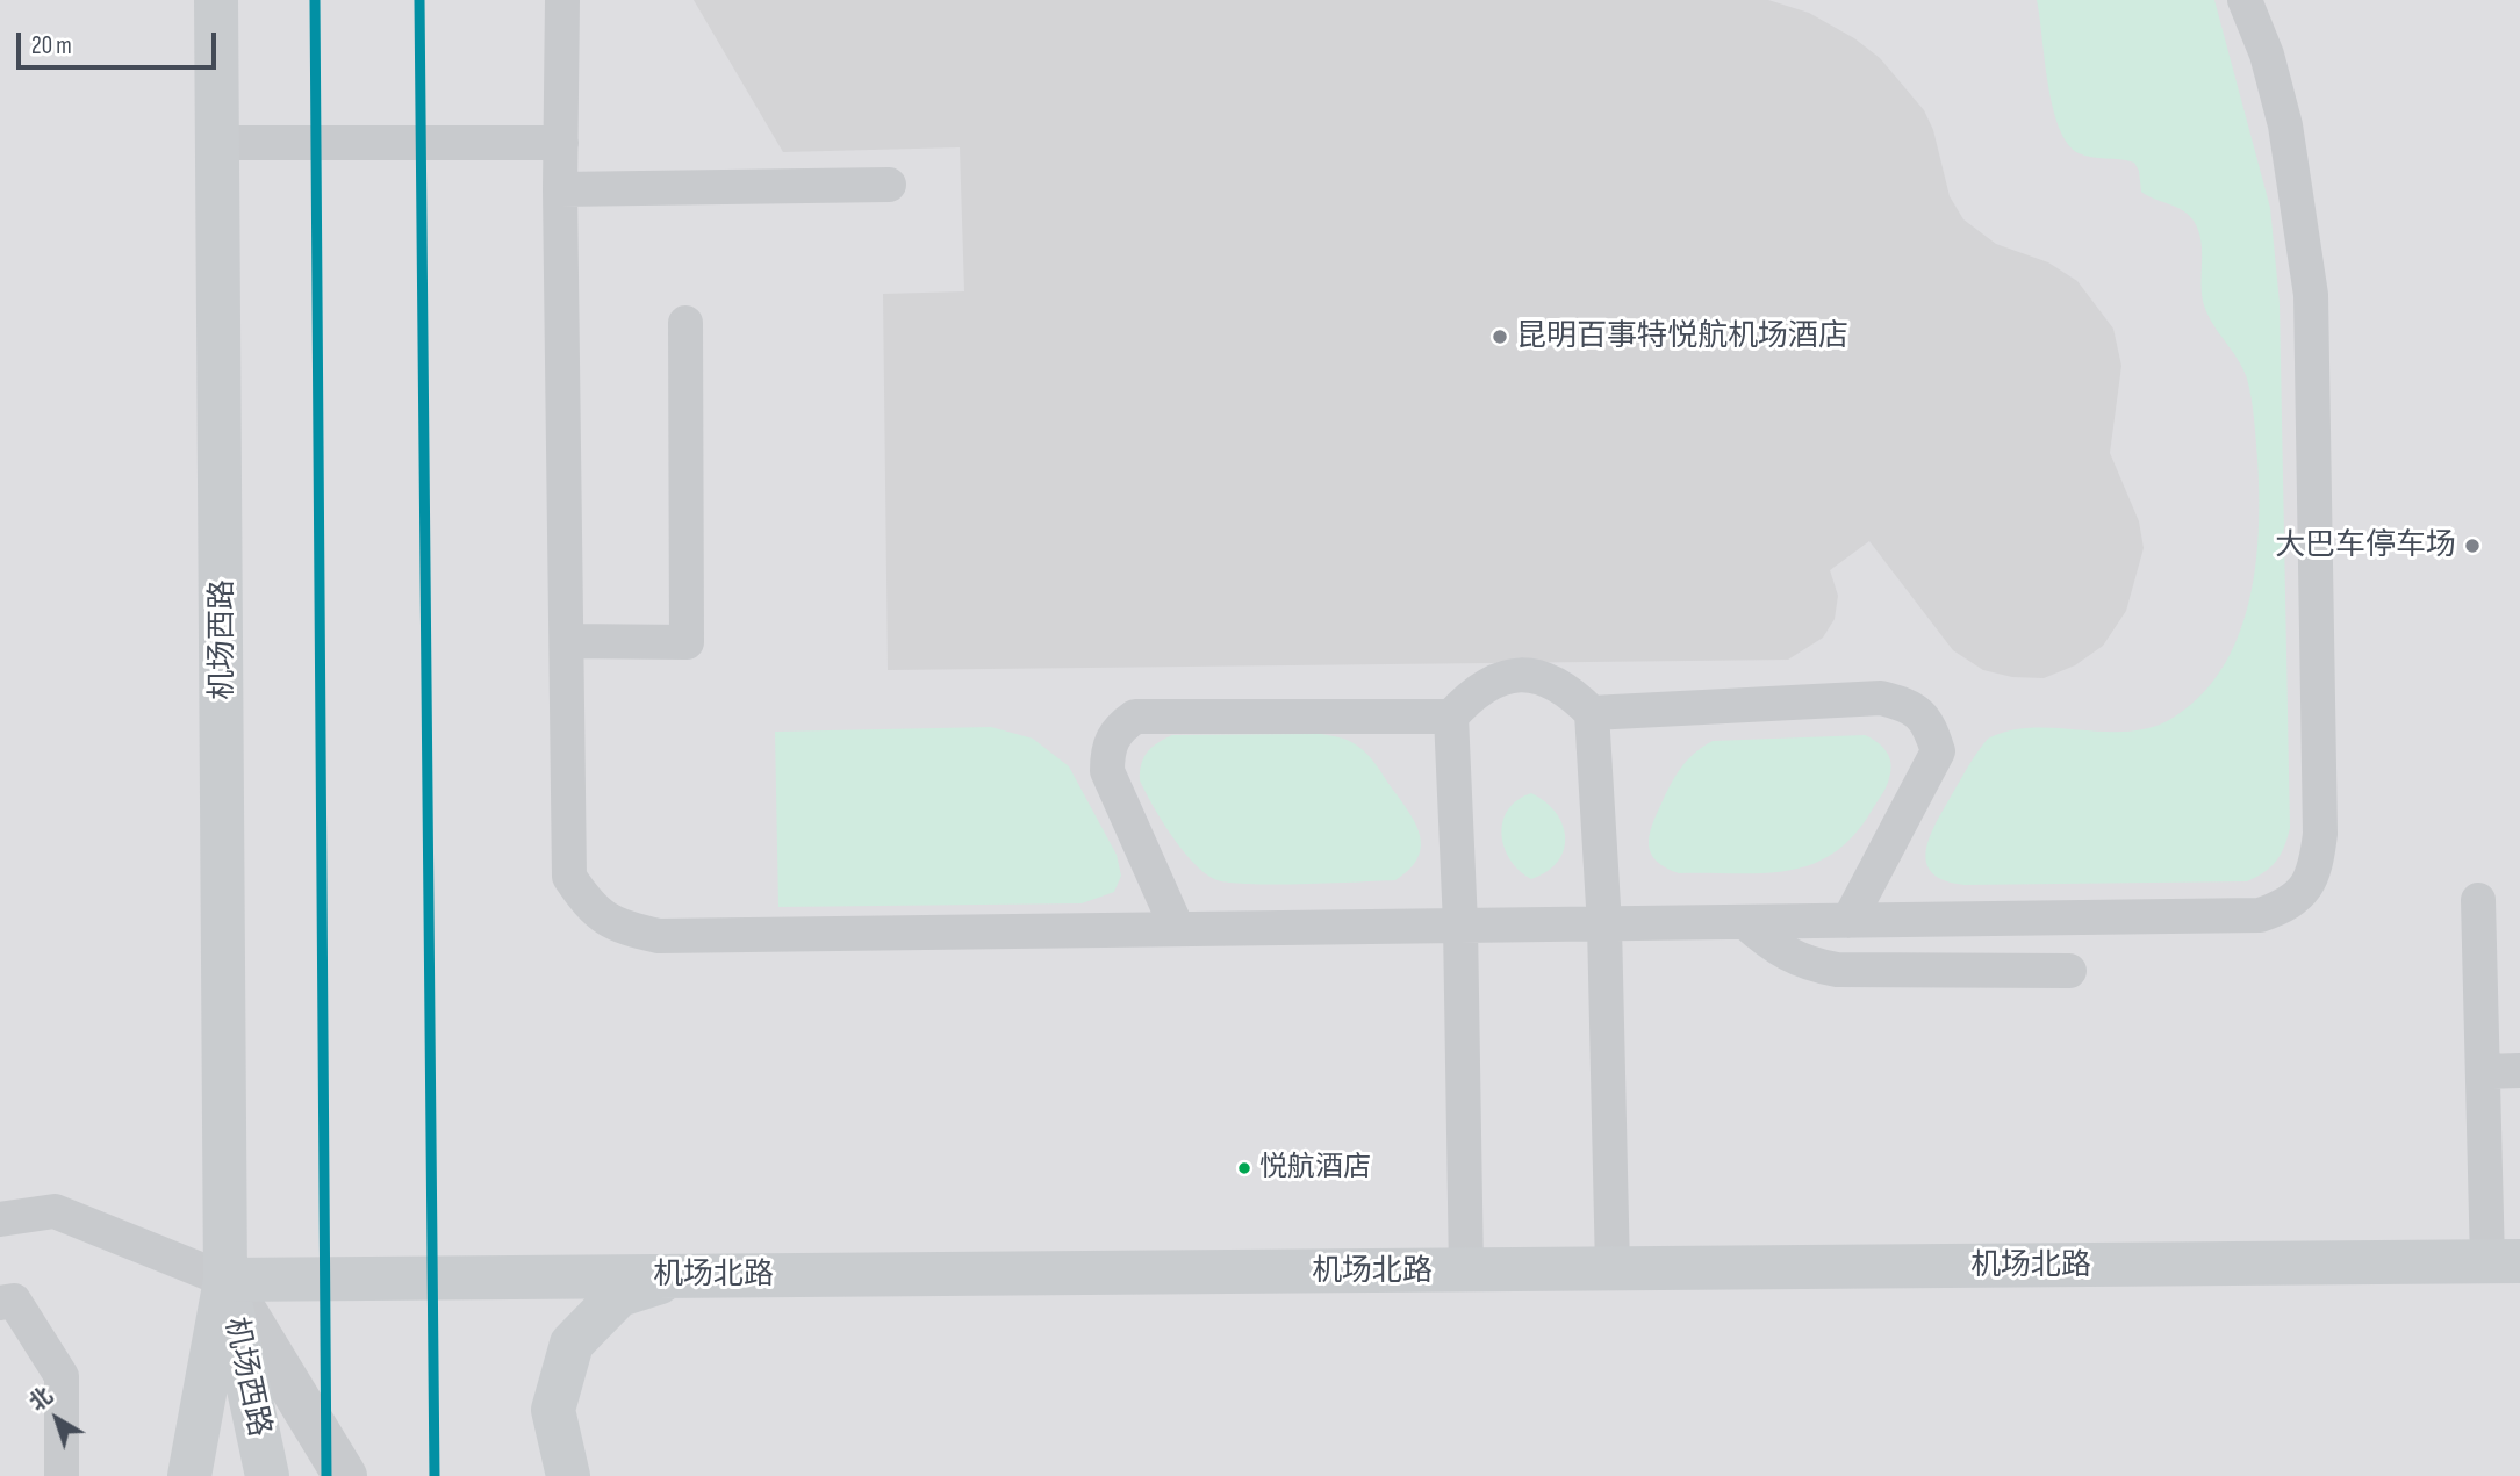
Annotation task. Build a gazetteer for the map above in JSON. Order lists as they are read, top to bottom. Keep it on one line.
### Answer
{"streets":{"main road":["机场西路","机场北路"]},"crossings":[["机场西路","机场北路"]],"places":["昆明百事特悦航机场酒店","大巴车停车场","悦航酒店"],"scale_bar":"20 m","north":"top left"}
